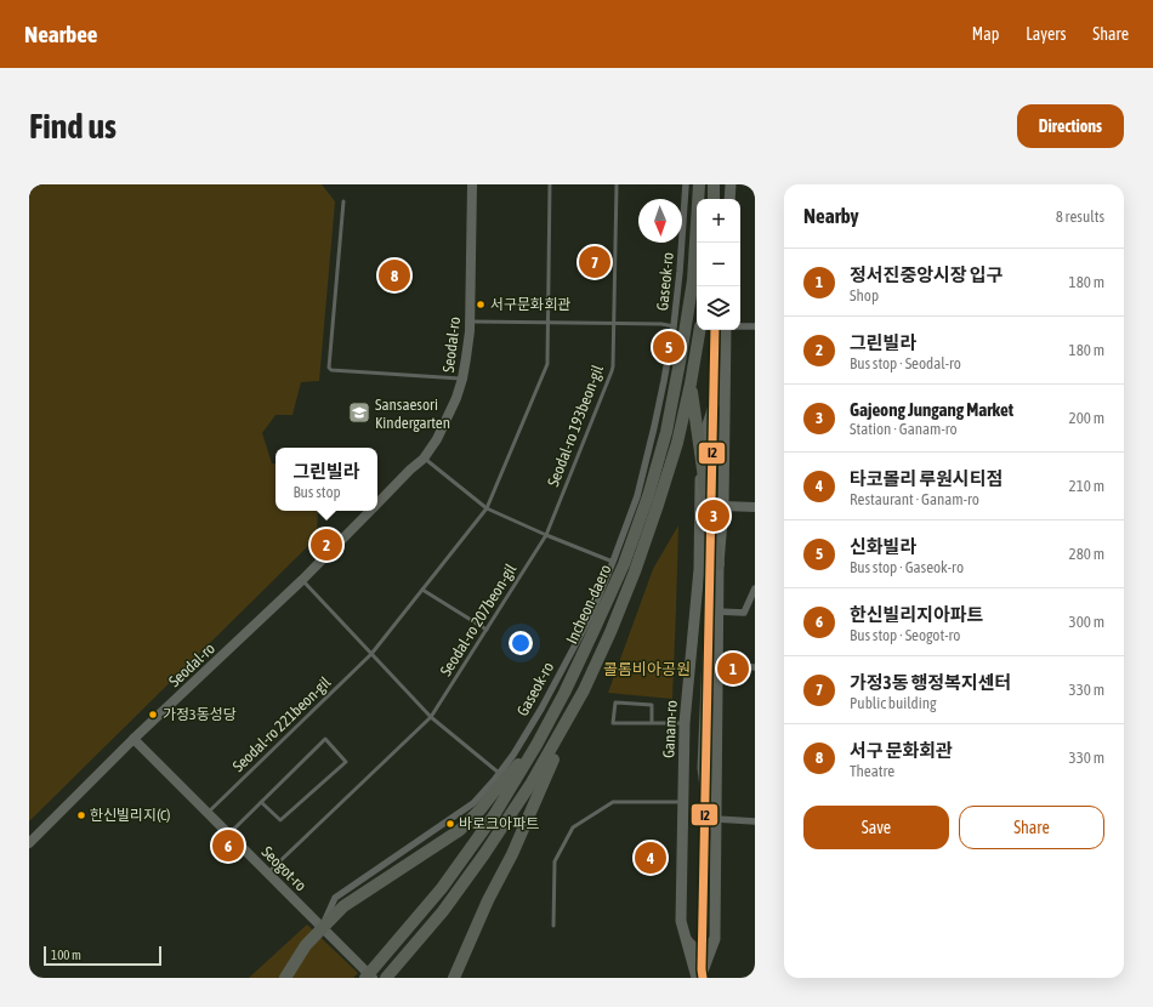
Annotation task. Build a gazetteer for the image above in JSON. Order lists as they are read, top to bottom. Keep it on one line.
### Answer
{"streets":{"highway":["Incheon-daero"],"main road":["Ganam-ro"],"street":["Gaseok-ro","Seodal-ro","Seogot-ro"],"lane":["Seodal-ro 193beon-gil","Seodal-ro 207beon-gil","Seodal-ro 221beon-gil"]},"crossings":[["Gaseok-ro","Seogot-ro"],["Seodal-ro","Seogot-ro"],["Seodal-ro 193beon-gil","Seodal-ro 207beon-gil"],["Seodal-ro 221beon-gil","Seogot-ro"]],"parks":["콜롬비아공원"],"places":{"other":["서구문화회관","가정3동성당","한신빌리지(C)","바로크아파트"],"school or university":["Sansaesori Kindergarten"]},"lines":["transit line I2"],"scale_bar":"100 m","north":"bottom","page":{"header":"Nearbee","nav":["Map","Layers","Share"],"buttons":["Directions",["Save","Share"]],"title":"Find us","heading":["Nearby","8 results"],"map_buttons":["+","−"],"pins":["7","8","5","3","2","1","6","4"],"list":[{"mark":"1","name":"정서진중앙시장 입구","note":"Shop","value":"180 m"},{"mark":"2","name":"그린빌라","note":"Bus stop · Seodal-ro","value":"180 m"},{"mark":"3","name":"Gajeong Jungang Market","note":"Station · Ganam-ro","value":"200 m"},{"mark":"4","name":"타코몰리 루원시티점","note":"Restaurant · Ganam-ro","value":"210 m"},{"mark":"5","name":"신화빌라","note":"Bus stop · Gaseok-ro","value":"280 m"},{"mark":"6","name":"한신빌리지아파트","note":"Bus stop · Seogot-ro","value":"300 m"},{"mark":"7","name":"가정3동 행정복지센터","note":"Public building","value":"330 m"},{"mark":"8","name":"서구 문화회관","note":"Theatre","value":"330 m"}],"popup":["그린빌라","Bus stop"],"scale":"100 m"}}
